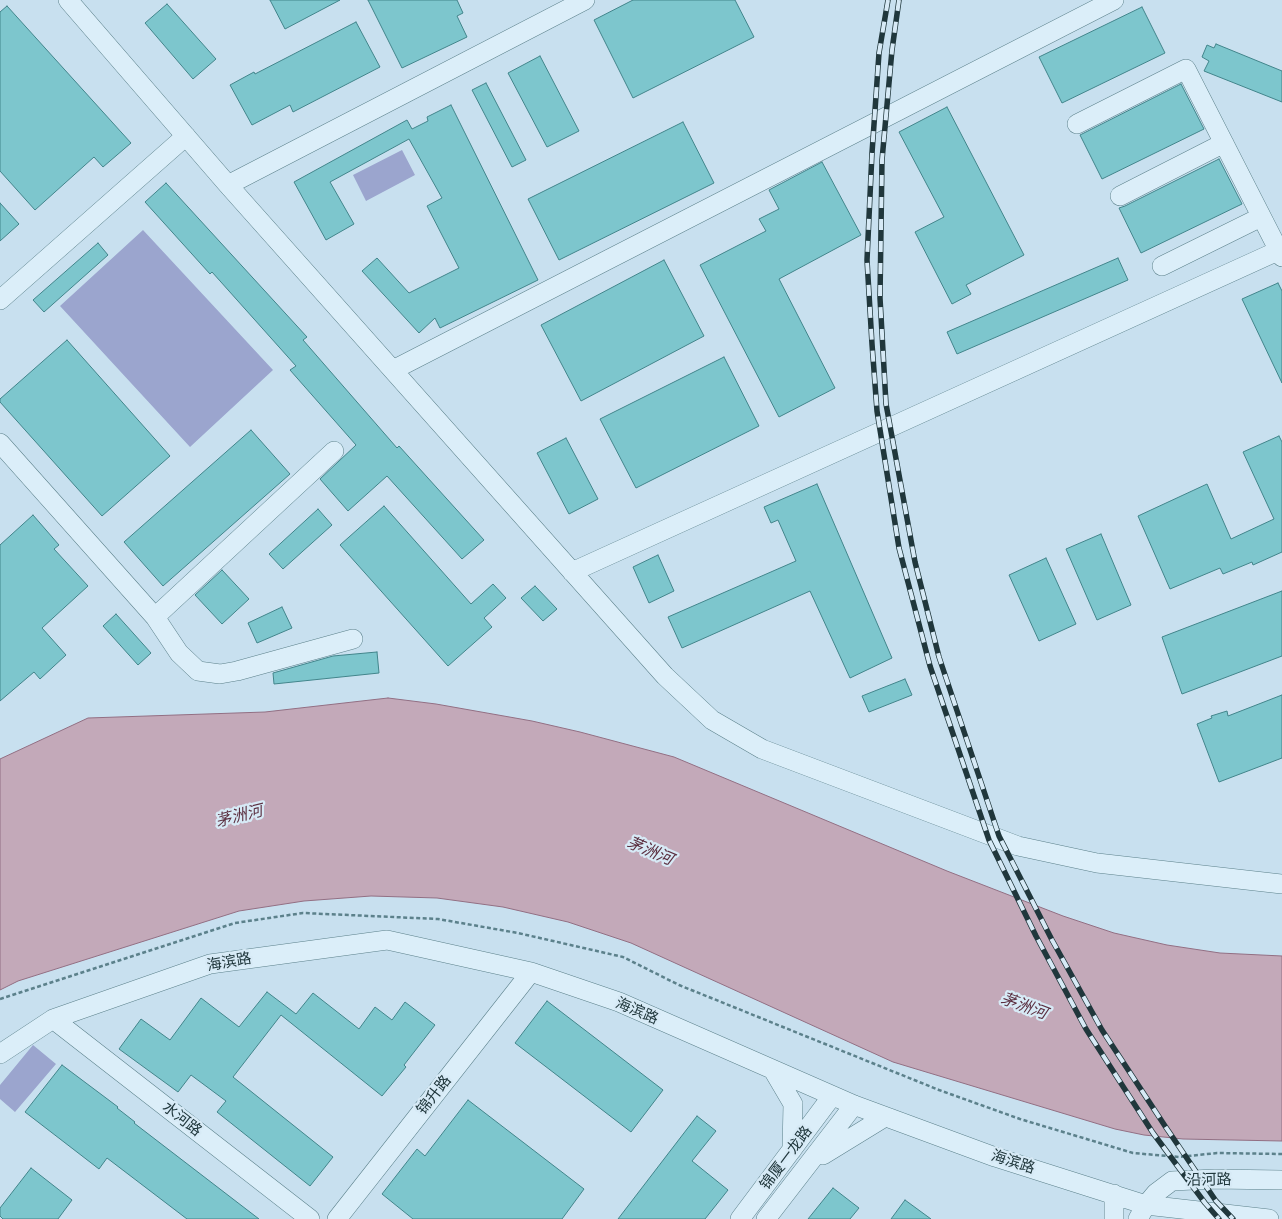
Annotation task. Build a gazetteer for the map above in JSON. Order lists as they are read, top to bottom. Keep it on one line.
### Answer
{"streets":{"street":["海滨路","锦升路","水河路","锦厦一龙路","沿河路"]},"crossings":[["海滨路","锦升路"],["海滨路","水河路"],["海滨路","锦厦一龙路"],["海滨路","沿河路"]],"water":["茅洲河"]}
